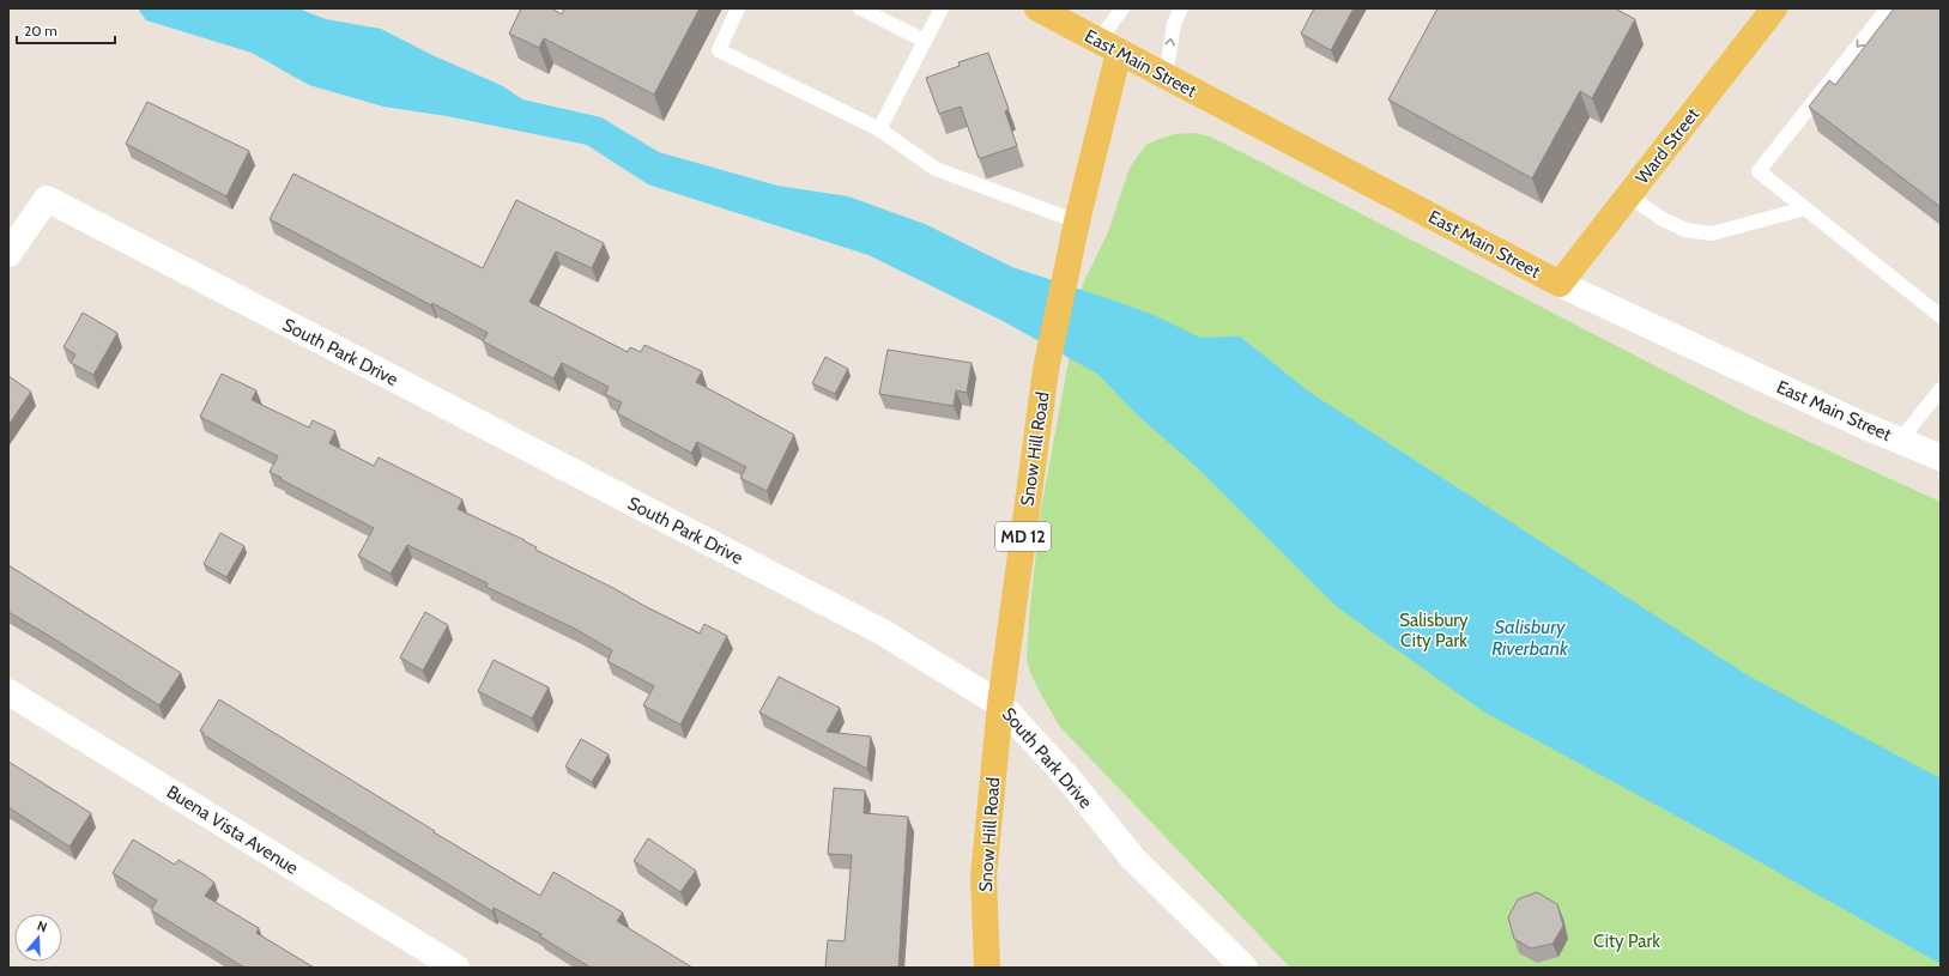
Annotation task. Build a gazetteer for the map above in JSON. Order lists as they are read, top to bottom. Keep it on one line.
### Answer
{"streets":{"main road":["East Main Street","Ward Street","Snow Hill Road","MD 12"],"street":["South Park Drive","Buena Vista Avenue"]},"crossings":[["East Main Street","Ward Street"],["East Main Street","Snow Hill Road"],["South Park Drive","Snow Hill Road"]],"water":["Salisbury Riverbank"],"parks":["Salisbury City Park","City Park"],"scale_bar":"20 m","north":"top"}
